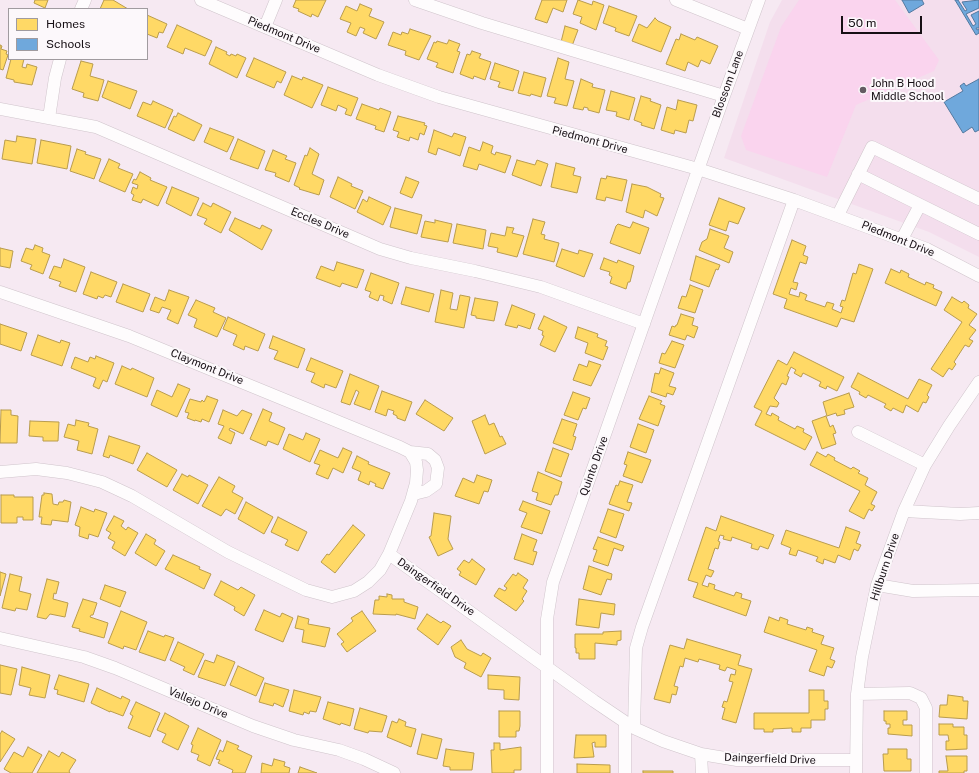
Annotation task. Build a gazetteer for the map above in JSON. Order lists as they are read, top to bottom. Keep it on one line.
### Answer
{"streets":{"street":["Piedmont Drive","Blossom Lane","Eccles Drive","Claymont Drive","Quinto Drive","Hillburn Drive","Daingerfield Drive","Vallejo Drive"]},"crossings":[["Piedmont Drive","Blossom Lane"],["Piedmont Drive","Quinto Drive"],["Blossom Lane","Quinto Drive"],["Eccles Drive","Quinto Drive"],["Quinto Drive","Daingerfield Drive"],["Hillburn Drive","Daingerfield Drive"]],"places":["John B Hood Middle School"],"legend":["Homes","Schools"],"scale_bar":"50 m"}
